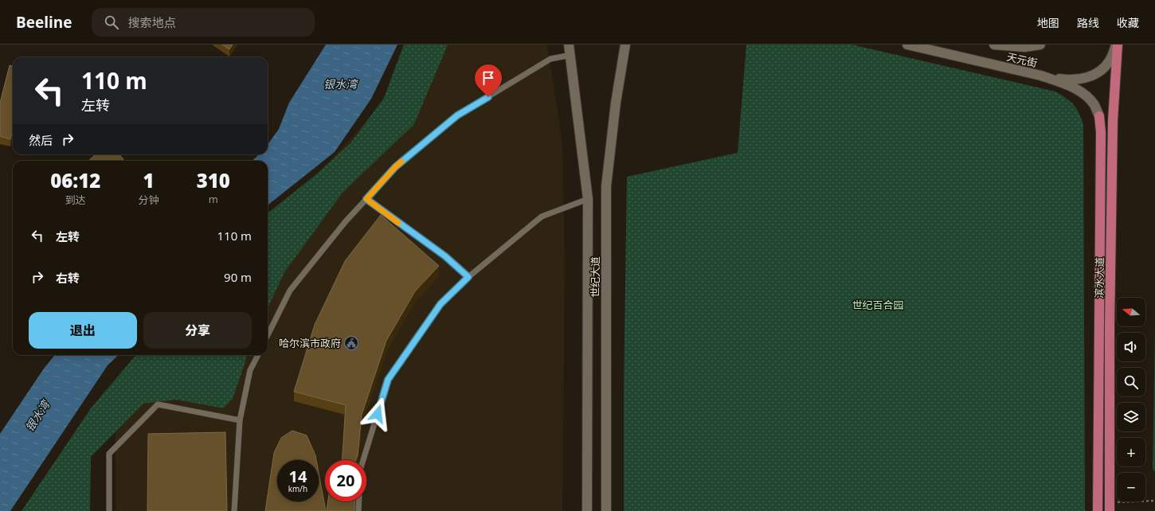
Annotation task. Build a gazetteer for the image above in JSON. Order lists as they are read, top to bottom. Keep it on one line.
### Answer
{"streets":{"main road":["天元街","世纪大道","滨水大道"]},"crossings":[["天元街","滨水大道"]],"water":["银水湾"],"parks":["世纪百合园"],"places":{"public building":["哈尔滨市政府"]},"north":"left","page":{"header":"Beeline","search":"搜索地点","nav":["地图","路线","收藏"],"turn":["110 m","左转"],"then":"然后","eta":["06:12","到达","1","分钟","310","m"],"list":[{"name":"左转","value":"110 m"},{"name":"右转","value":"90 m"}],"map_buttons":["+","−"],"buttons":["退出","分享"],"speed":"14 km/h","limit":"20"}}
